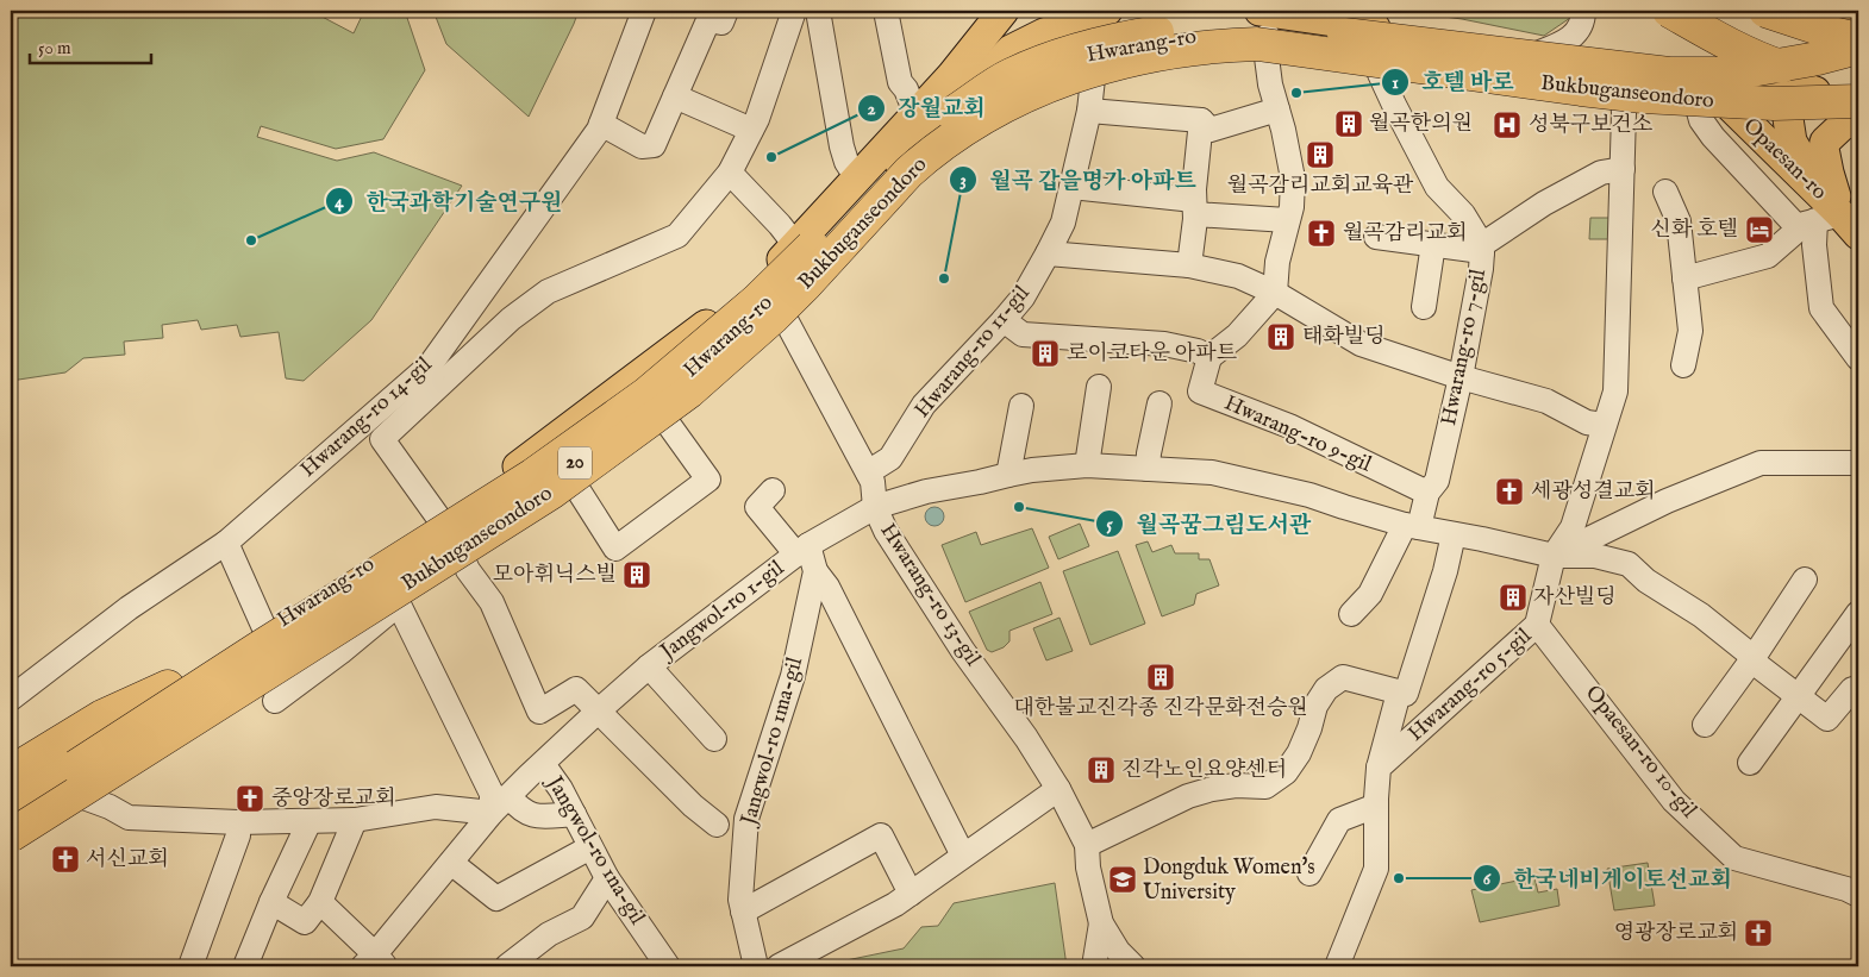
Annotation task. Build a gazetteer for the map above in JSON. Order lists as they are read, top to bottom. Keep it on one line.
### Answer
{"streets":{"highway":["Bukbuganseondoro"],"main road":["Hwarang-ro","Opaesan-ro","20"],"street":["Hwarang-ro 7-gil","Hwarang-ro 11-gil","Hwarang-ro 14-gil","Hwarang-ro 9-gil","Hwarang-ro 13-gil","Jangwol-ro 1-gil","Hwarang-ro 5-gil","Jangwol-ro 1ma-gil","Opaesan-ro 10-gil","Jangwol-ro 1na-gil"]},"crossings":[["Hwarang-ro","Opaesan-ro"],["Hwarang-ro","Hwarang-ro 7-gil"],["Hwarang-ro","Hwarang-ro 11-gil"],["Hwarang-ro","Hwarang-ro 13-gil"],["Hwarang-ro","Hwarang-ro 5-gil"],["Hwarang-ro 7-gil","Hwarang-ro 9-gil"],["Hwarang-ro 7-gil","Jangwol-ro 1-gil"],["Hwarang-ro 11-gil","Hwarang-ro 13-gil"],["Hwarang-ro 13-gil","Jangwol-ro 1-gil"],["Jangwol-ro 1-gil","Hwarang-ro 5-gil"],["Jangwol-ro 1-gil","Jangwol-ro 1ma-gil"],["Jangwol-ro 1-gil","Jangwol-ro 1na-gil"],["Hwarang-ro 5-gil","Opaesan-ro 10-gil"]],"places":{"other":["호텔 바로","장월교회","한국과학기술연구원","월곡 갑을명가 아파트","월곡꿈그림도서관","한국네비게이토선교회"],"building":["월곡한의원","월곡감리교회교육관","태화빌딩","로이코타운 아파트","모아휘닉스빌","자산빌딩","대한불교진각종 진각문화전승원","진각노인요양센터"],"hospital":["성북구보건소"],"hotel":["신화 호텔"],"church":["월곡감리교회","세광성결교회","중앙장로교회","서신교회","영광장로교회"],"school or university":["Dongduk Women's University"]},"scale_bar":"50 m"}
